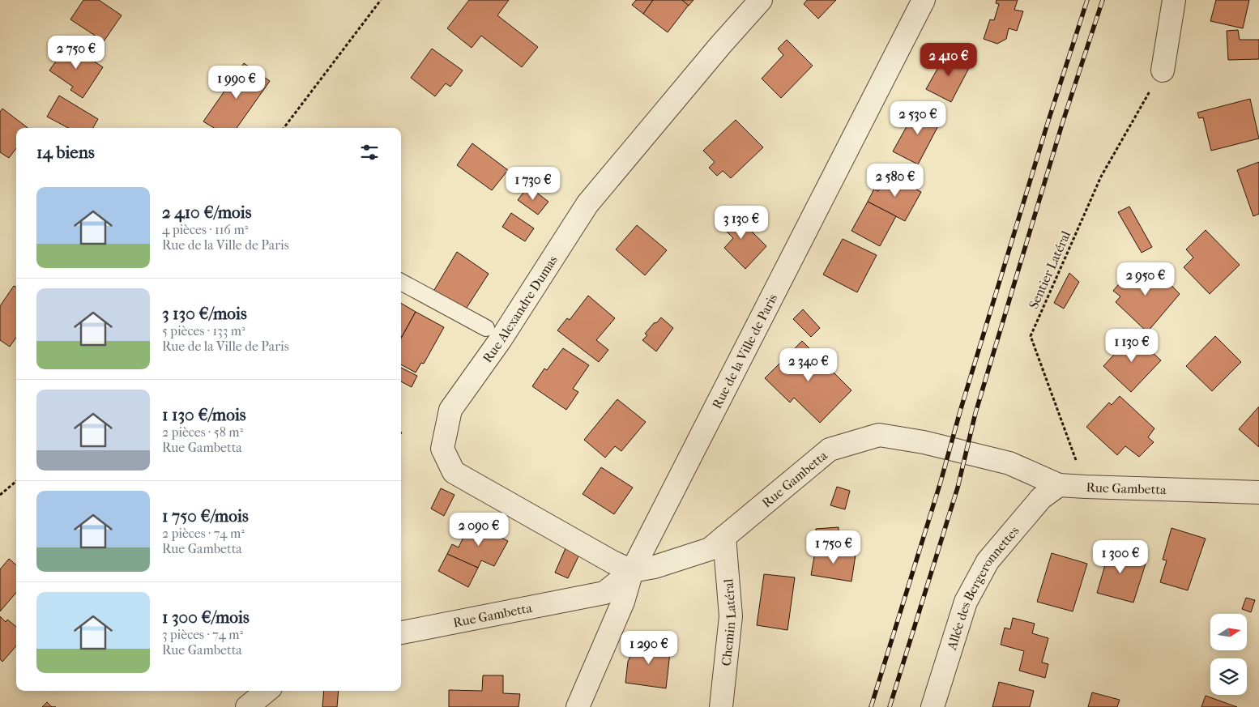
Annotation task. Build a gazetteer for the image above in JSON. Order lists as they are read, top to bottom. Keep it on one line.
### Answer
{"streets":{"street":["Rue Alexandre Dumas","Rue de la Ville de Paris","Rue Gambetta","Allée des Bergeronnettes","Chemin Latéral"],"path":["Sentier Latéral"]},"crossings":[["Sentier Latéral","Rue Gambetta"],["Rue Alexandre Dumas","Rue de la Ville de Paris"],["Rue Alexandre Dumas","Rue Gambetta"],["Rue de la Ville de Paris","Rue Gambetta"],["Rue Gambetta","Allée des Bergeronnettes"],["Rue Gambetta","Chemin Latéral"]],"north":"right","page":{"price":["2 750 €","2 410 €","1 990 €","2 530 €","2 580 €","1 730 €","3 130 €","2 950 €","1 130 €","2 340 €","2 090 €","1 750 €","1 300 €","1 290 €"],"heading":"14 biens","list":[{"name":"2 410 €/mois","note":"4 pièces · 116 m² · Rue de la Ville de Paris"},{"name":"3 130 €/mois","note":"5 pièces · 133 m² · Rue de la Ville de Paris"},{"name":"1 130 €/mois","note":"2 pièces · 58 m² · Rue Gambetta"},{"name":"1 750 €/mois","note":"2 pièces · 74 m² · Rue Gambetta"},{"name":"1 300 €/mois","note":"3 pièces · 74 m² · Rue Gambetta"}]}}
